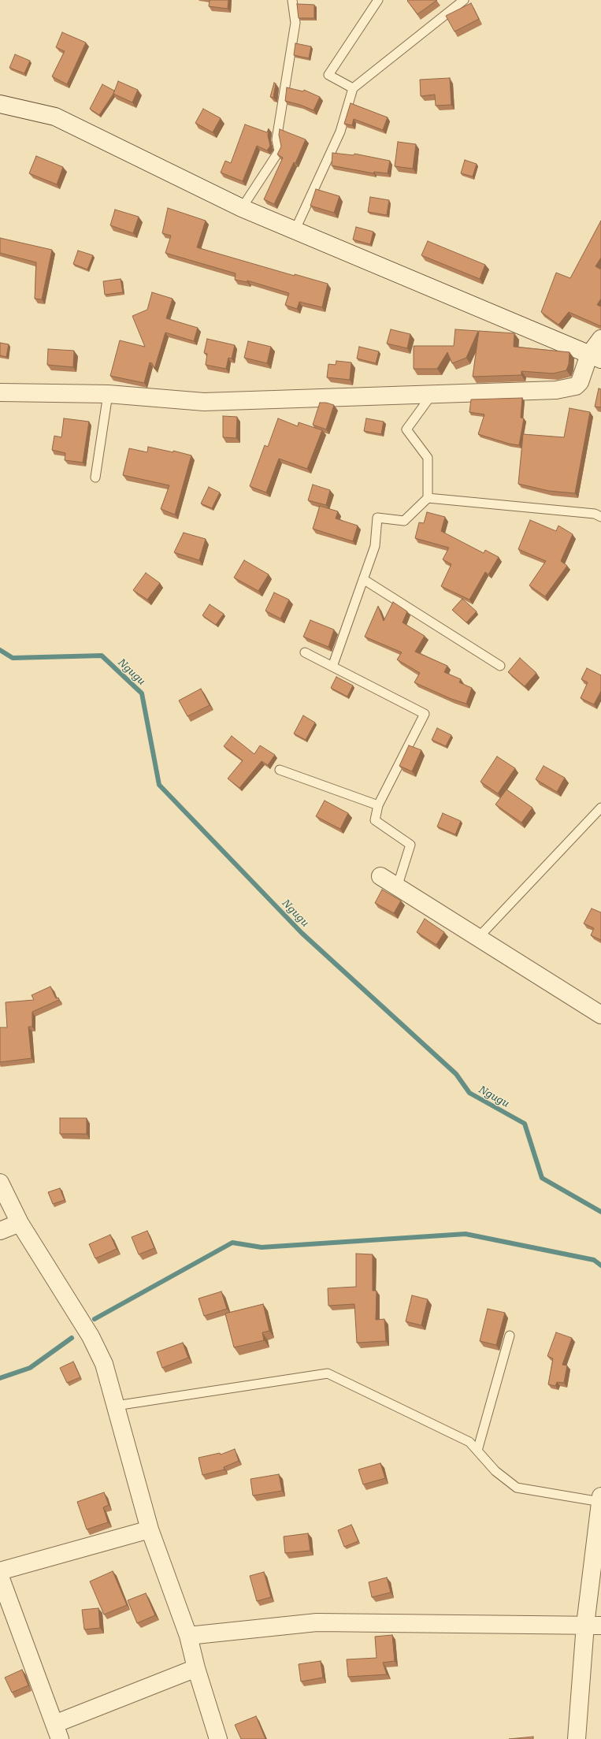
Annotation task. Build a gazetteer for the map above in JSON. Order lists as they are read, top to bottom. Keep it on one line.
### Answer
{"water":["Ngugu"]}
